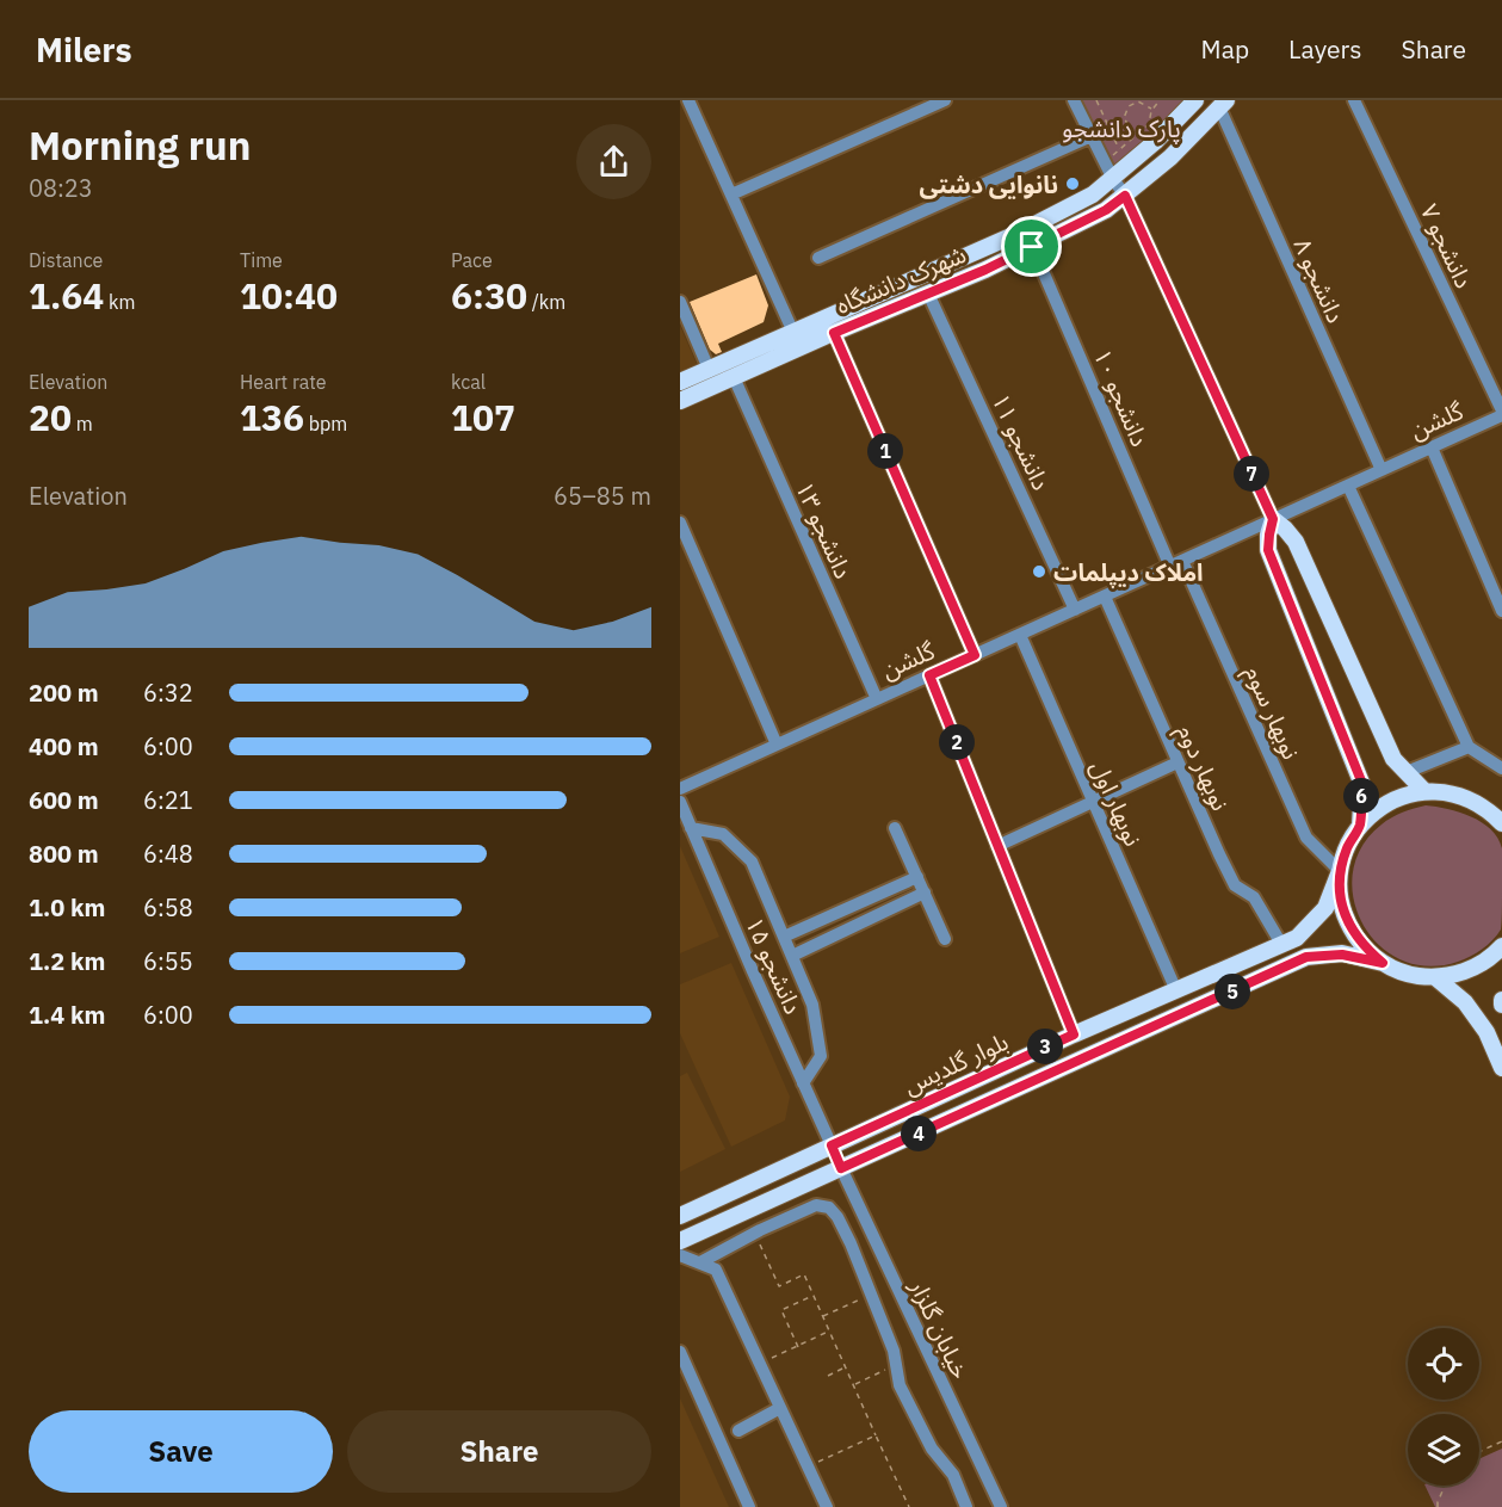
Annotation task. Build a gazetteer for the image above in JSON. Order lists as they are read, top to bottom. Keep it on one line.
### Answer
{"streets":{"main road":["شهرک دانشگاه","بلوار گلدیس"],"street":["دانشجو ۷","دانشجو ۸","دانشجو ۱۰","گلشن","دانشجو ۱۱","دانشجو ۱۳","نوبهار سوم","نوبهار دوم","نوبهار اول","دانشجو ۱۵","خیابان گلزار"]},"crossings":[["دانشجو ۷","گلشن"],["شهرک دانشگاه","دانشجو ۸"],["شهرک دانشگاه","دانشجو ۱۰"],["شهرک دانشگاه","دانشجو ۱۱"],["شهرک دانشگاه","دانشجو ۱۳"],["دانشجو ۸","گلشن"],["دانشجو ۱۰","گلشن"],["دانشجو ۱۰","نوبهار سوم"],["گلشن","دانشجو ۱۱"],["گلشن","دانشجو ۱۳"],["گلشن","نوبهار سوم"],["گلشن","نوبهار دوم"],["گلشن","نوبهار اول"],["نوبهار سوم","بلوار گلدیس"],["نوبهار دوم","بلوار گلدیس"],["نوبهار اول","بلوار گلدیس"],["دانشجو ۱۵","بلوار گلدیس"],["بلوار گلدیس","خیابان گلزار"]],"parks":["پارک دانشجو"],"places":["نانوایی دشتی","املاک دیپلمات"],"page":{"header":"Milers","nav":["Map","Layers","Share"],"heading":["Morning run","08:23"],"stats":[["Distance","1.64 km"],["Time","10:40"],["Pace","6:30 /km"],["Elevation","20 m"],["Heart rate","136 bpm"],["kcal","107"]],"pins":["1","7","2","6","5","3","4"],"chart":["Elevation","65–85 m"],"list":[{"name":"200 m","note":"6:32"},{"name":"400 m","note":"6:00"},{"name":"600 m","note":"6:21"},{"name":"800 m","note":"6:48"},{"name":"1.0 km","note":"6:58"},{"name":"1.2 km","note":"6:55"},{"name":"1.4 km","note":"6:00"}],"buttons":["Save","Share"]}}
